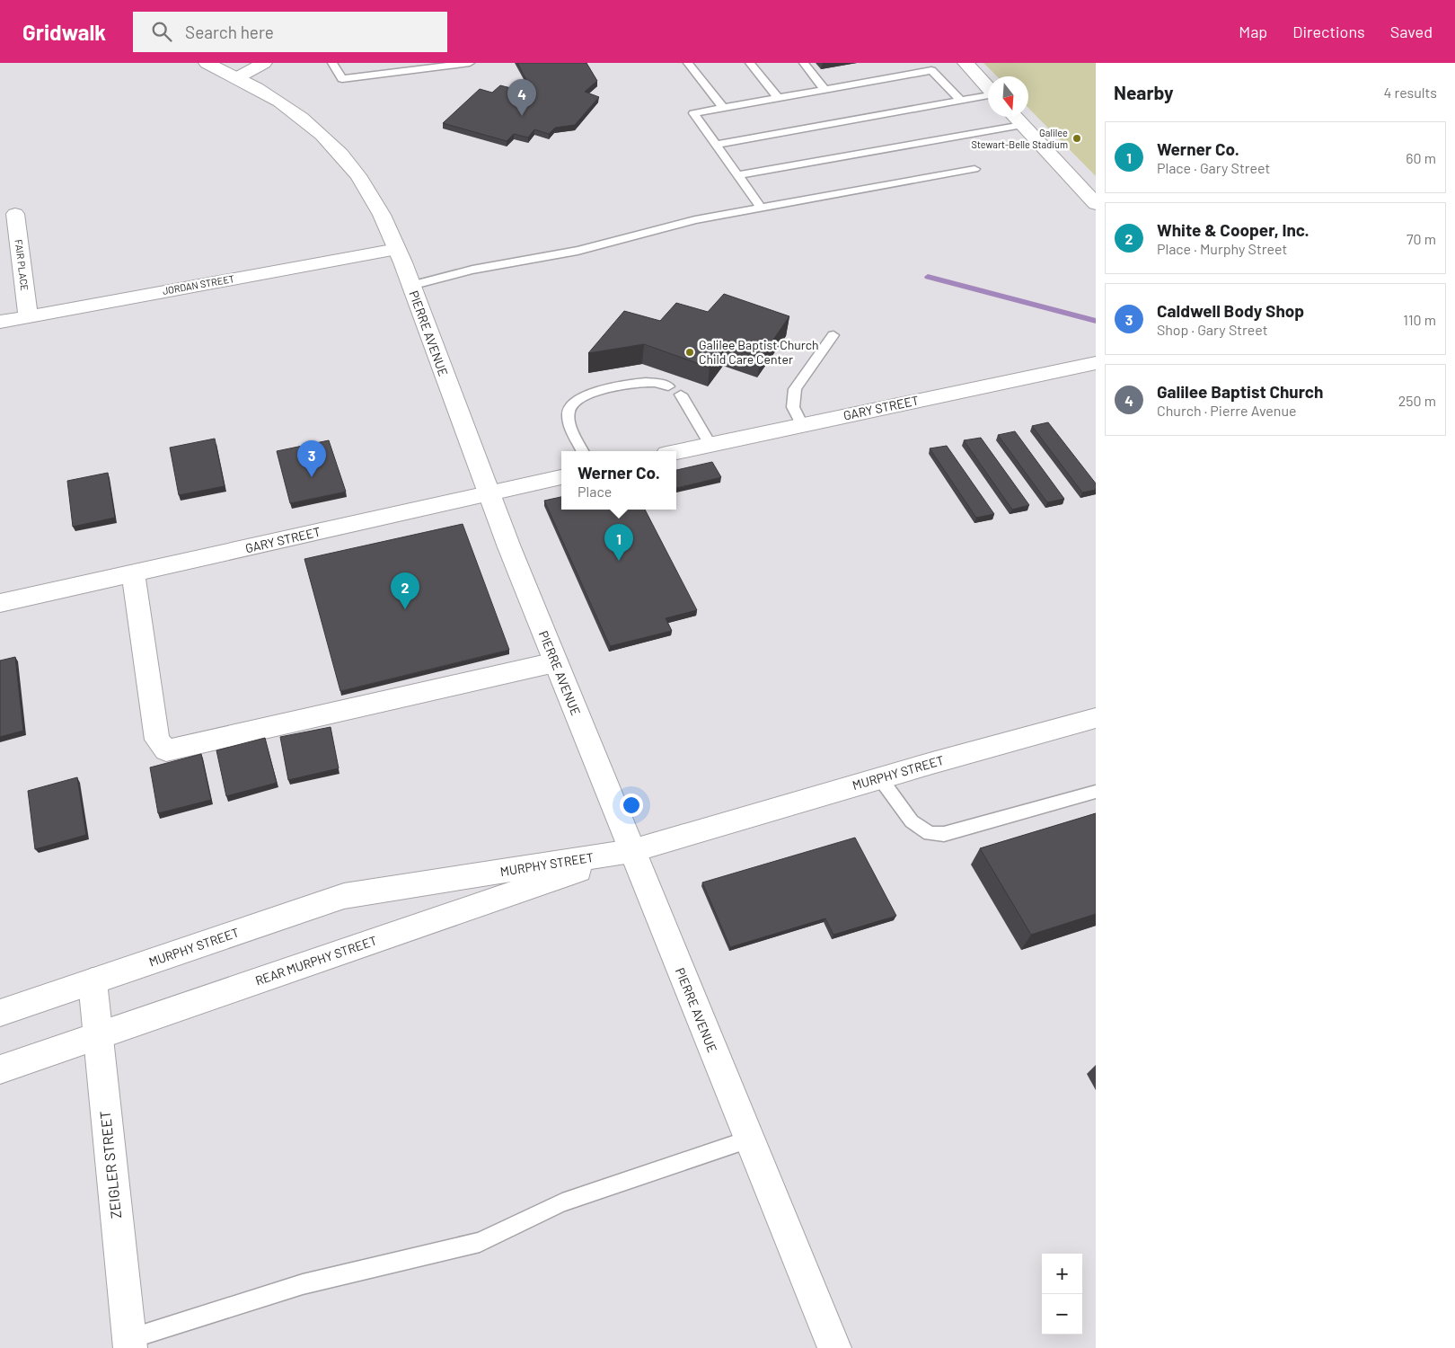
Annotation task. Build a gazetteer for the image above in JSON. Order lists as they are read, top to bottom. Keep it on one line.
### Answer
{"streets":{"street":["FAIR PLACE","JORDAN STREET","PIERRE AVENUE","GARY STREET","MURPHY STREET","REAR MURPHY STREET","ZEIGLER STREET"]},"crossings":[["FAIR PLACE","JORDAN STREET"],["JORDAN STREET","PIERRE AVENUE"],["PIERRE AVENUE","GARY STREET"],["PIERRE AVENUE","MURPHY STREET"],["PIERRE AVENUE","REAR MURPHY STREET"],["MURPHY STREET","REAR MURPHY STREET"],["MURPHY STREET","ZEIGLER STREET"],["REAR MURPHY STREET","ZEIGLER STREET"]],"places":["Galilee Stewart-Belle Stadium","Galilee Baptist Church Child Care Center"],"north":"bottom","page":{"header":"Gridwalk","search":"Search here","nav":["Map","Directions","Saved"],"heading":["Nearby","4 results"],"pins":["4","3","1","2"],"list":[{"mark":"1","name":"Werner Co.","note":"Place · Gary Street","value":"60 m"},{"mark":"2","name":"White & Cooper, Inc.","note":"Place · Murphy Street","value":"70 m"},{"mark":"3","name":"Caldwell Body Shop","note":"Shop · Gary Street","value":"110 m"},{"mark":"4","name":"Galilee Baptist Church","note":"Church · Pierre Avenue","value":"250 m"}],"popup":["Werner Co.","Place"],"map_buttons":["+","−"]}}
